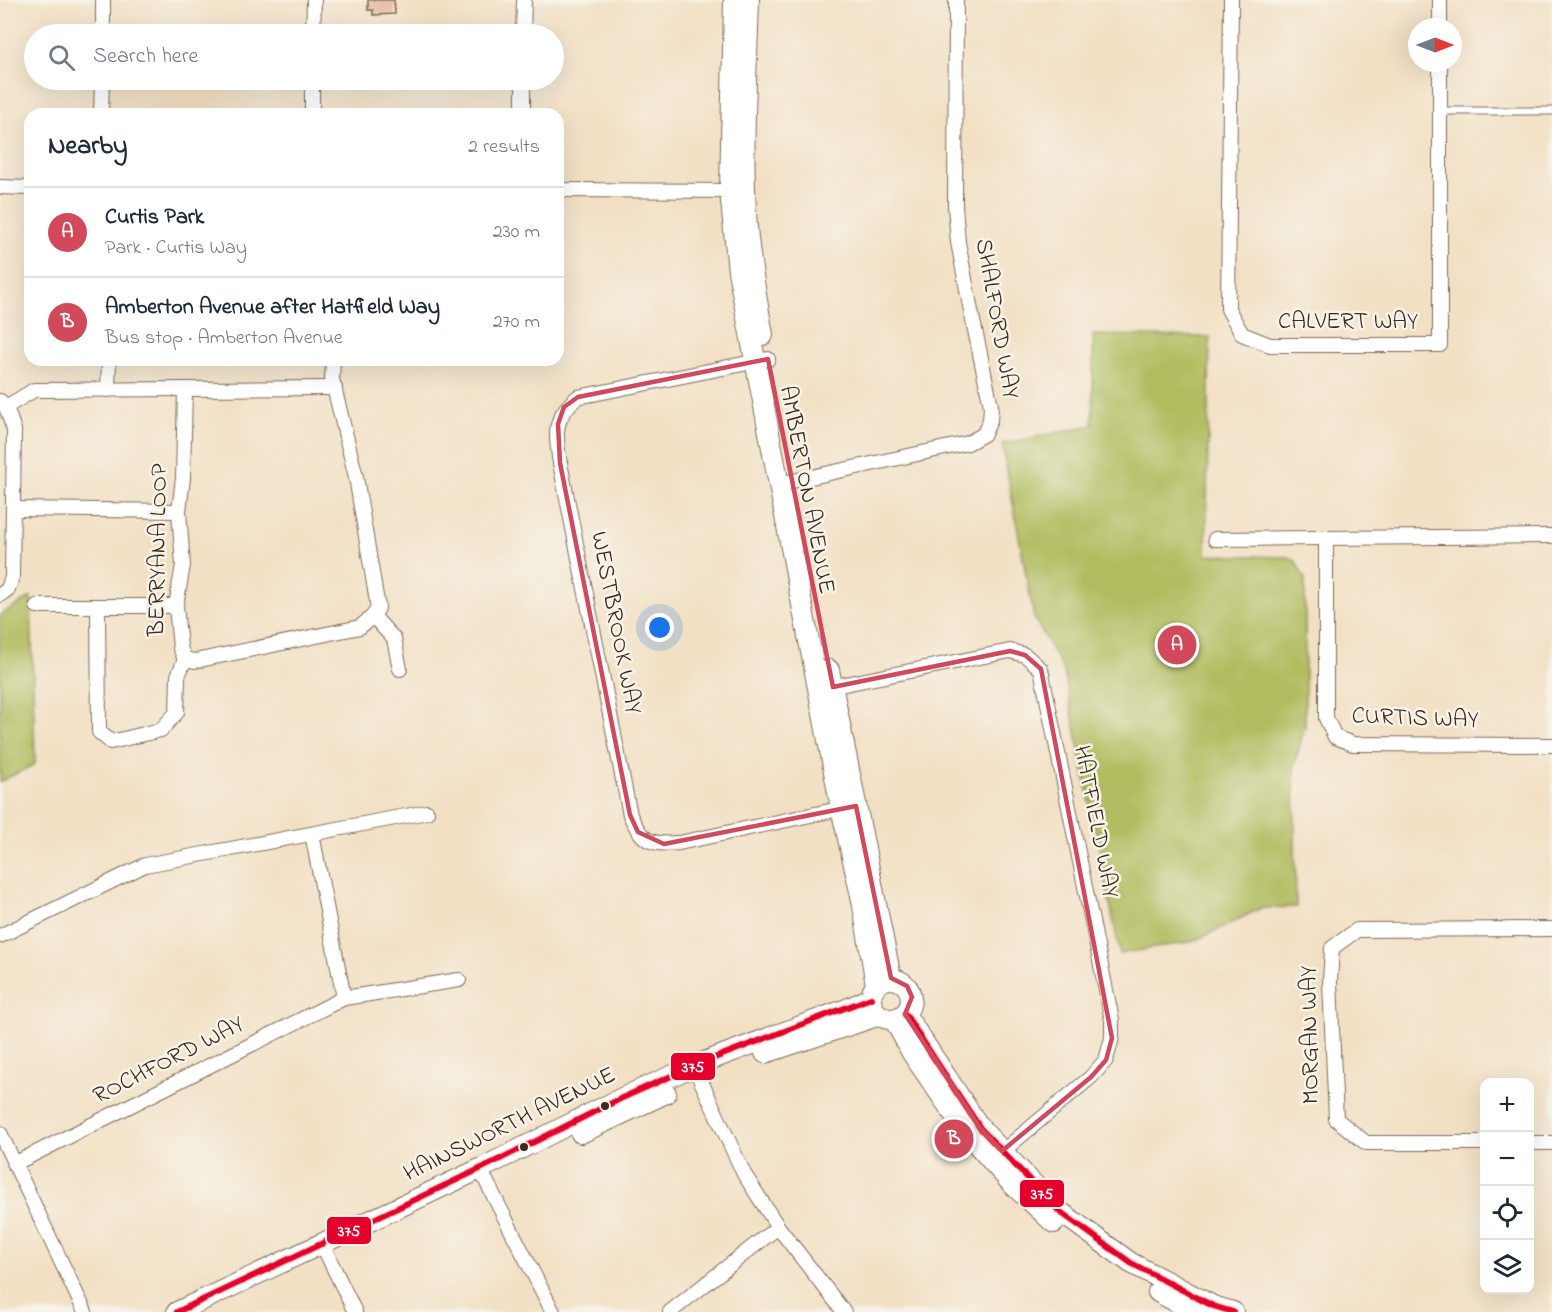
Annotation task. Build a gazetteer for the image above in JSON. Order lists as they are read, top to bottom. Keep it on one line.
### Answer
{"streets":{"street":["SHALFORD WAY","CALVERT WAY","AMBERTON AVENUE","BERRYANA LOOP","WESTBROOK WAY","CURTIS WAY","HATFIELD WAY","MORGAN WAY","ROCHFORD WAY","HAINSWORTH AVENUE"]},"crossings":[["SHALFORD WAY","AMBERTON AVENUE"],["AMBERTON AVENUE","WESTBROOK WAY"],["AMBERTON AVENUE","HATFIELD WAY"],["AMBERTON AVENUE","HAINSWORTH AVENUE"]],"lines":["transit line 375"],"north":"right","page":{"search":"Search here","heading":["Nearby","2 results"],"list":[{"mark":"A","name":"Curtis Park","note":"Park · Curtis Way","value":"230 m"},{"mark":"B","name":"Amberton Avenue after Hatfield Way","note":"Bus stop · Amberton Avenue","value":"270 m"}],"pins":["A","B"],"map_buttons":["+","−"]}}
